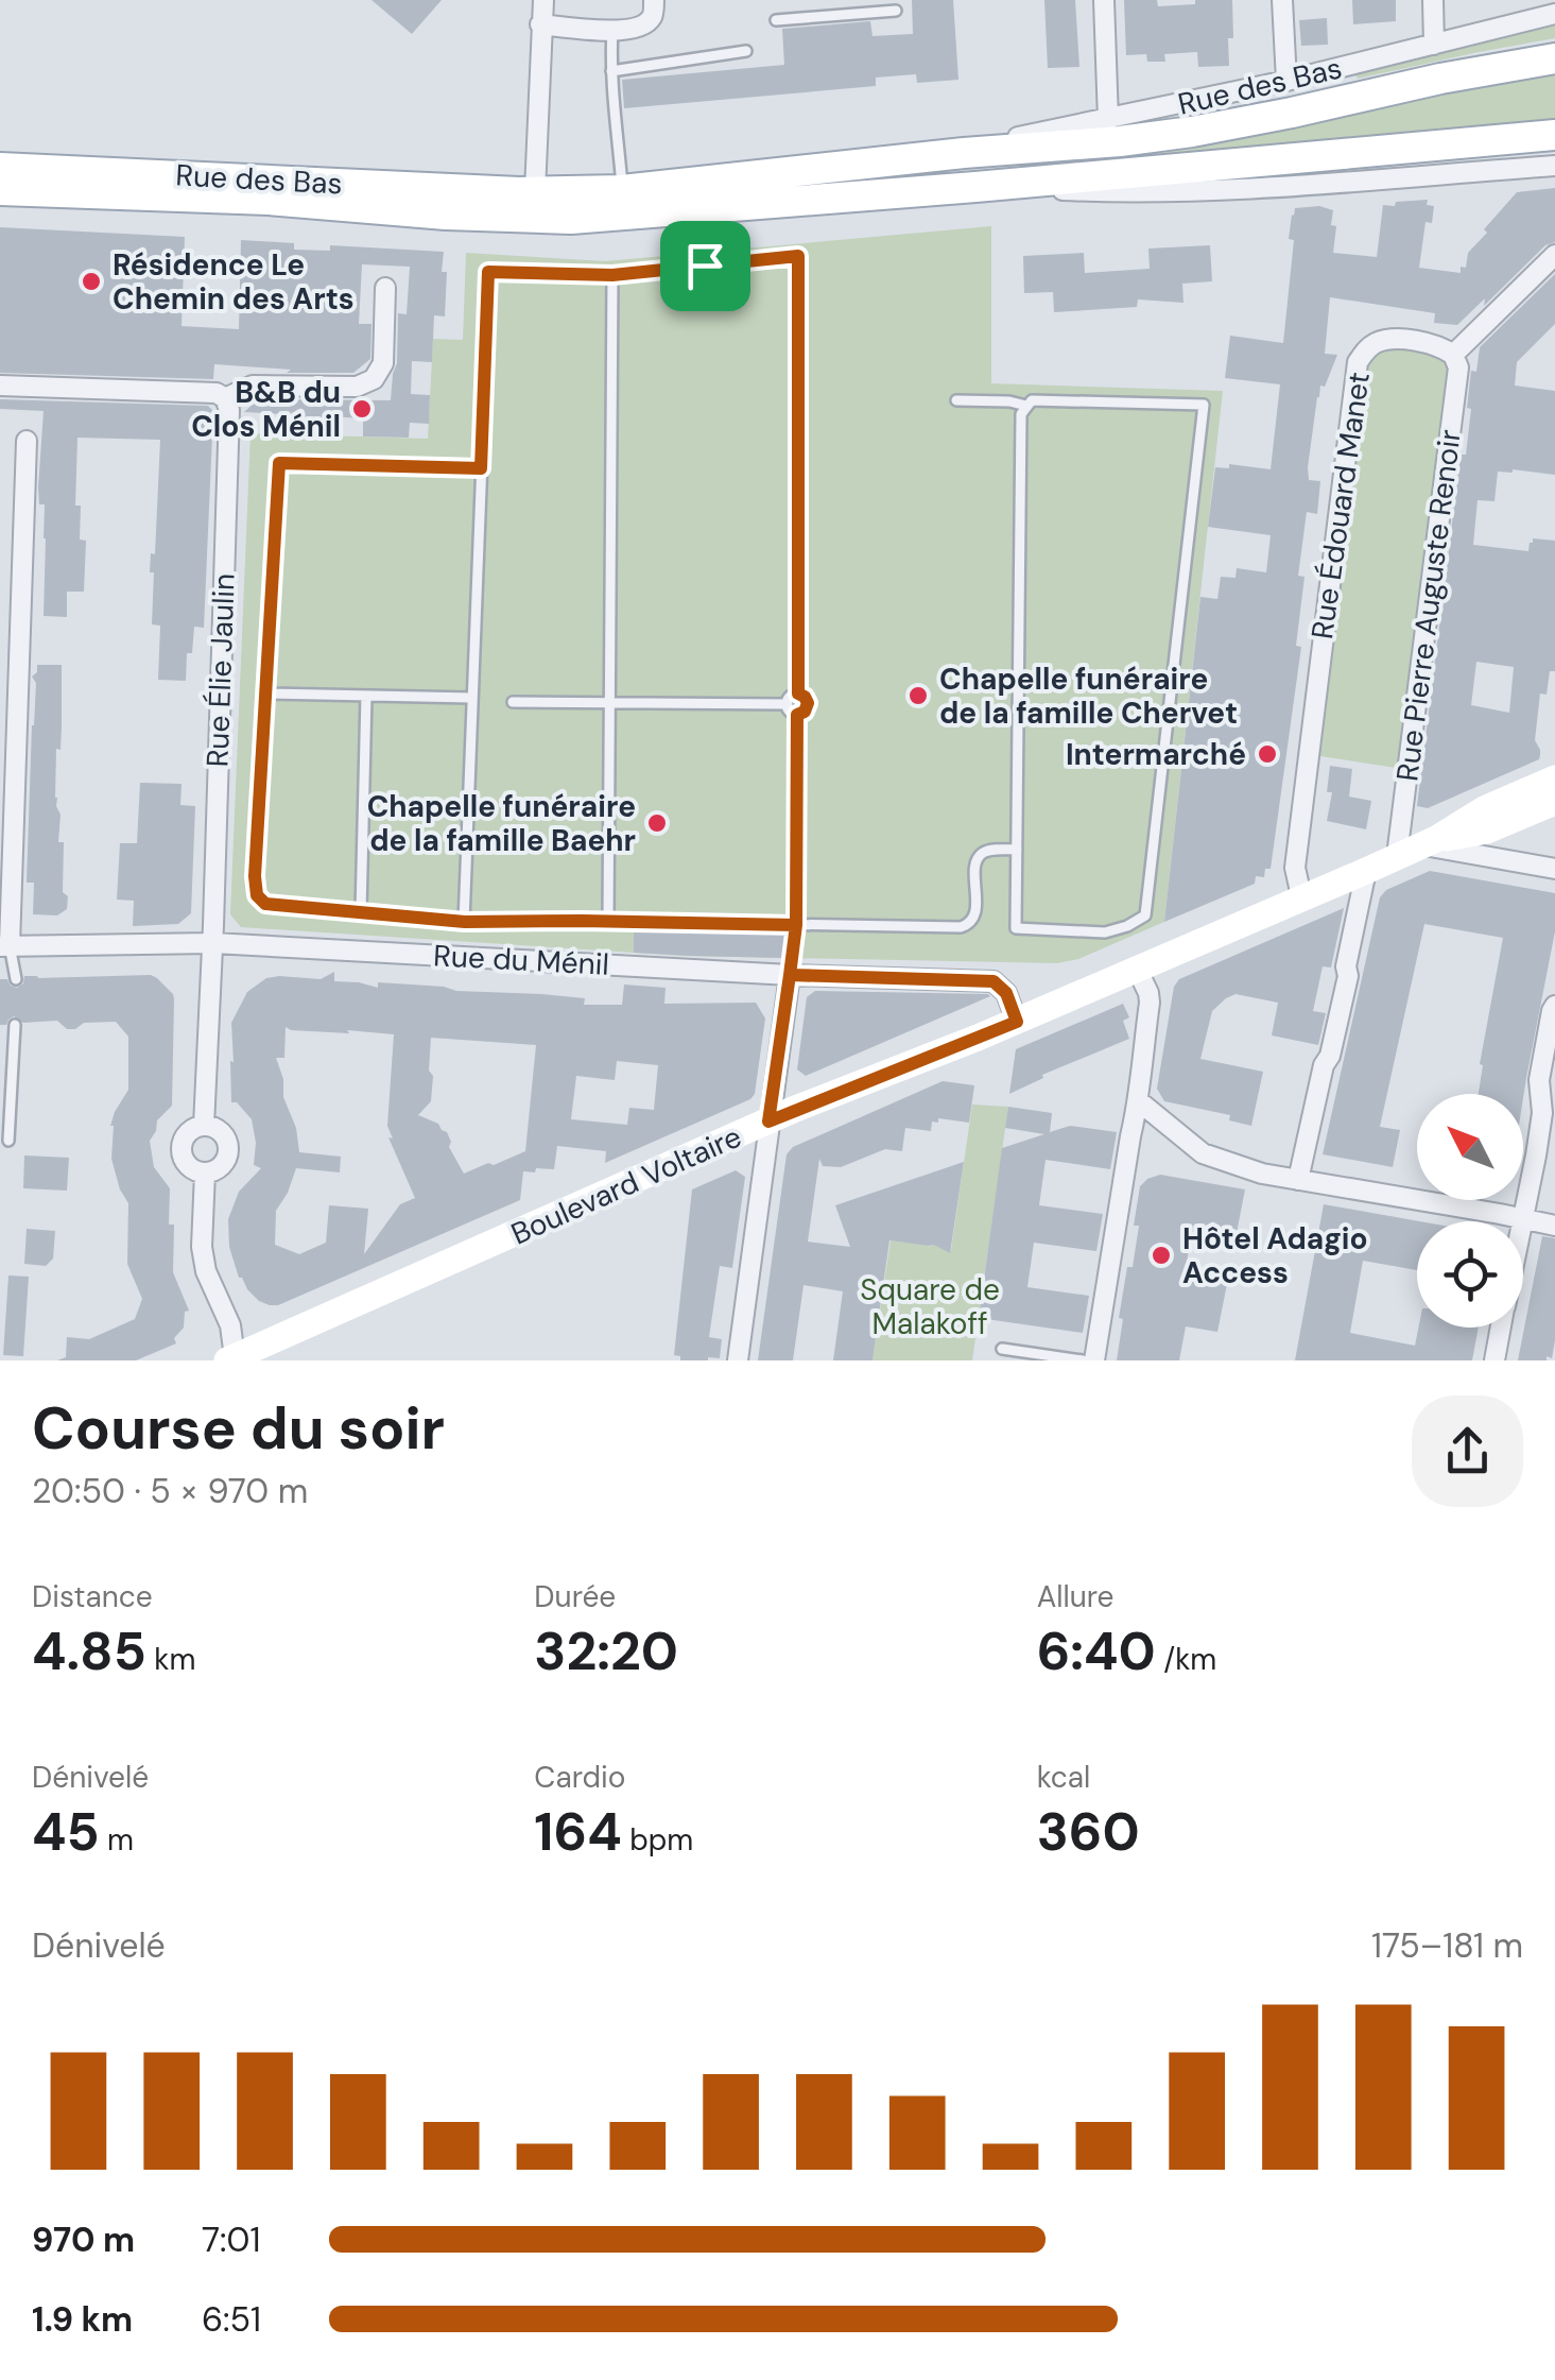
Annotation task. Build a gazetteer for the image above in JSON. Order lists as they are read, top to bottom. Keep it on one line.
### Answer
{"streets":{"main road":["Rue des Bas","Boulevard Voltaire"],"street":["Rue Édouard Manet","Rue Pierre Auguste Renoir","Rue Élie Jaulin","Rue du Ménil"]},"crossings":[["Rue Édouard Manet","Rue Pierre Auguste Renoir"],["Rue Édouard Manet","Boulevard Voltaire"],["Rue Pierre Auguste Renoir","Boulevard Voltaire"],["Rue Élie Jaulin","Rue du Ménil"],["Rue du Ménil","Boulevard Voltaire"]],"parks":["Square de Malakoff"],"places":["Résidence Le Chemin des Arts","B&B du Clos Ménil","Chapelle funéraire de la famille Chervet","Intermarché","Chapelle funéraire de la famille Baehr","Hôtel Adagio Access"],"north":"top left","page":{"heading":["Course du soir","20:50 · 5 × 970 m"],"stats":[["Distance","4.85 km"],["Durée","32:20"],["Allure","6:40 /km"],["Dénivelé","45 m"],["Cardio","164 bpm"],["kcal","360"]],"chart":["Dénivelé","175–181 m"],"list":[{"name":"970 m","note":"7:01"},{"name":"1.9 km","note":"6:51"}]}}
